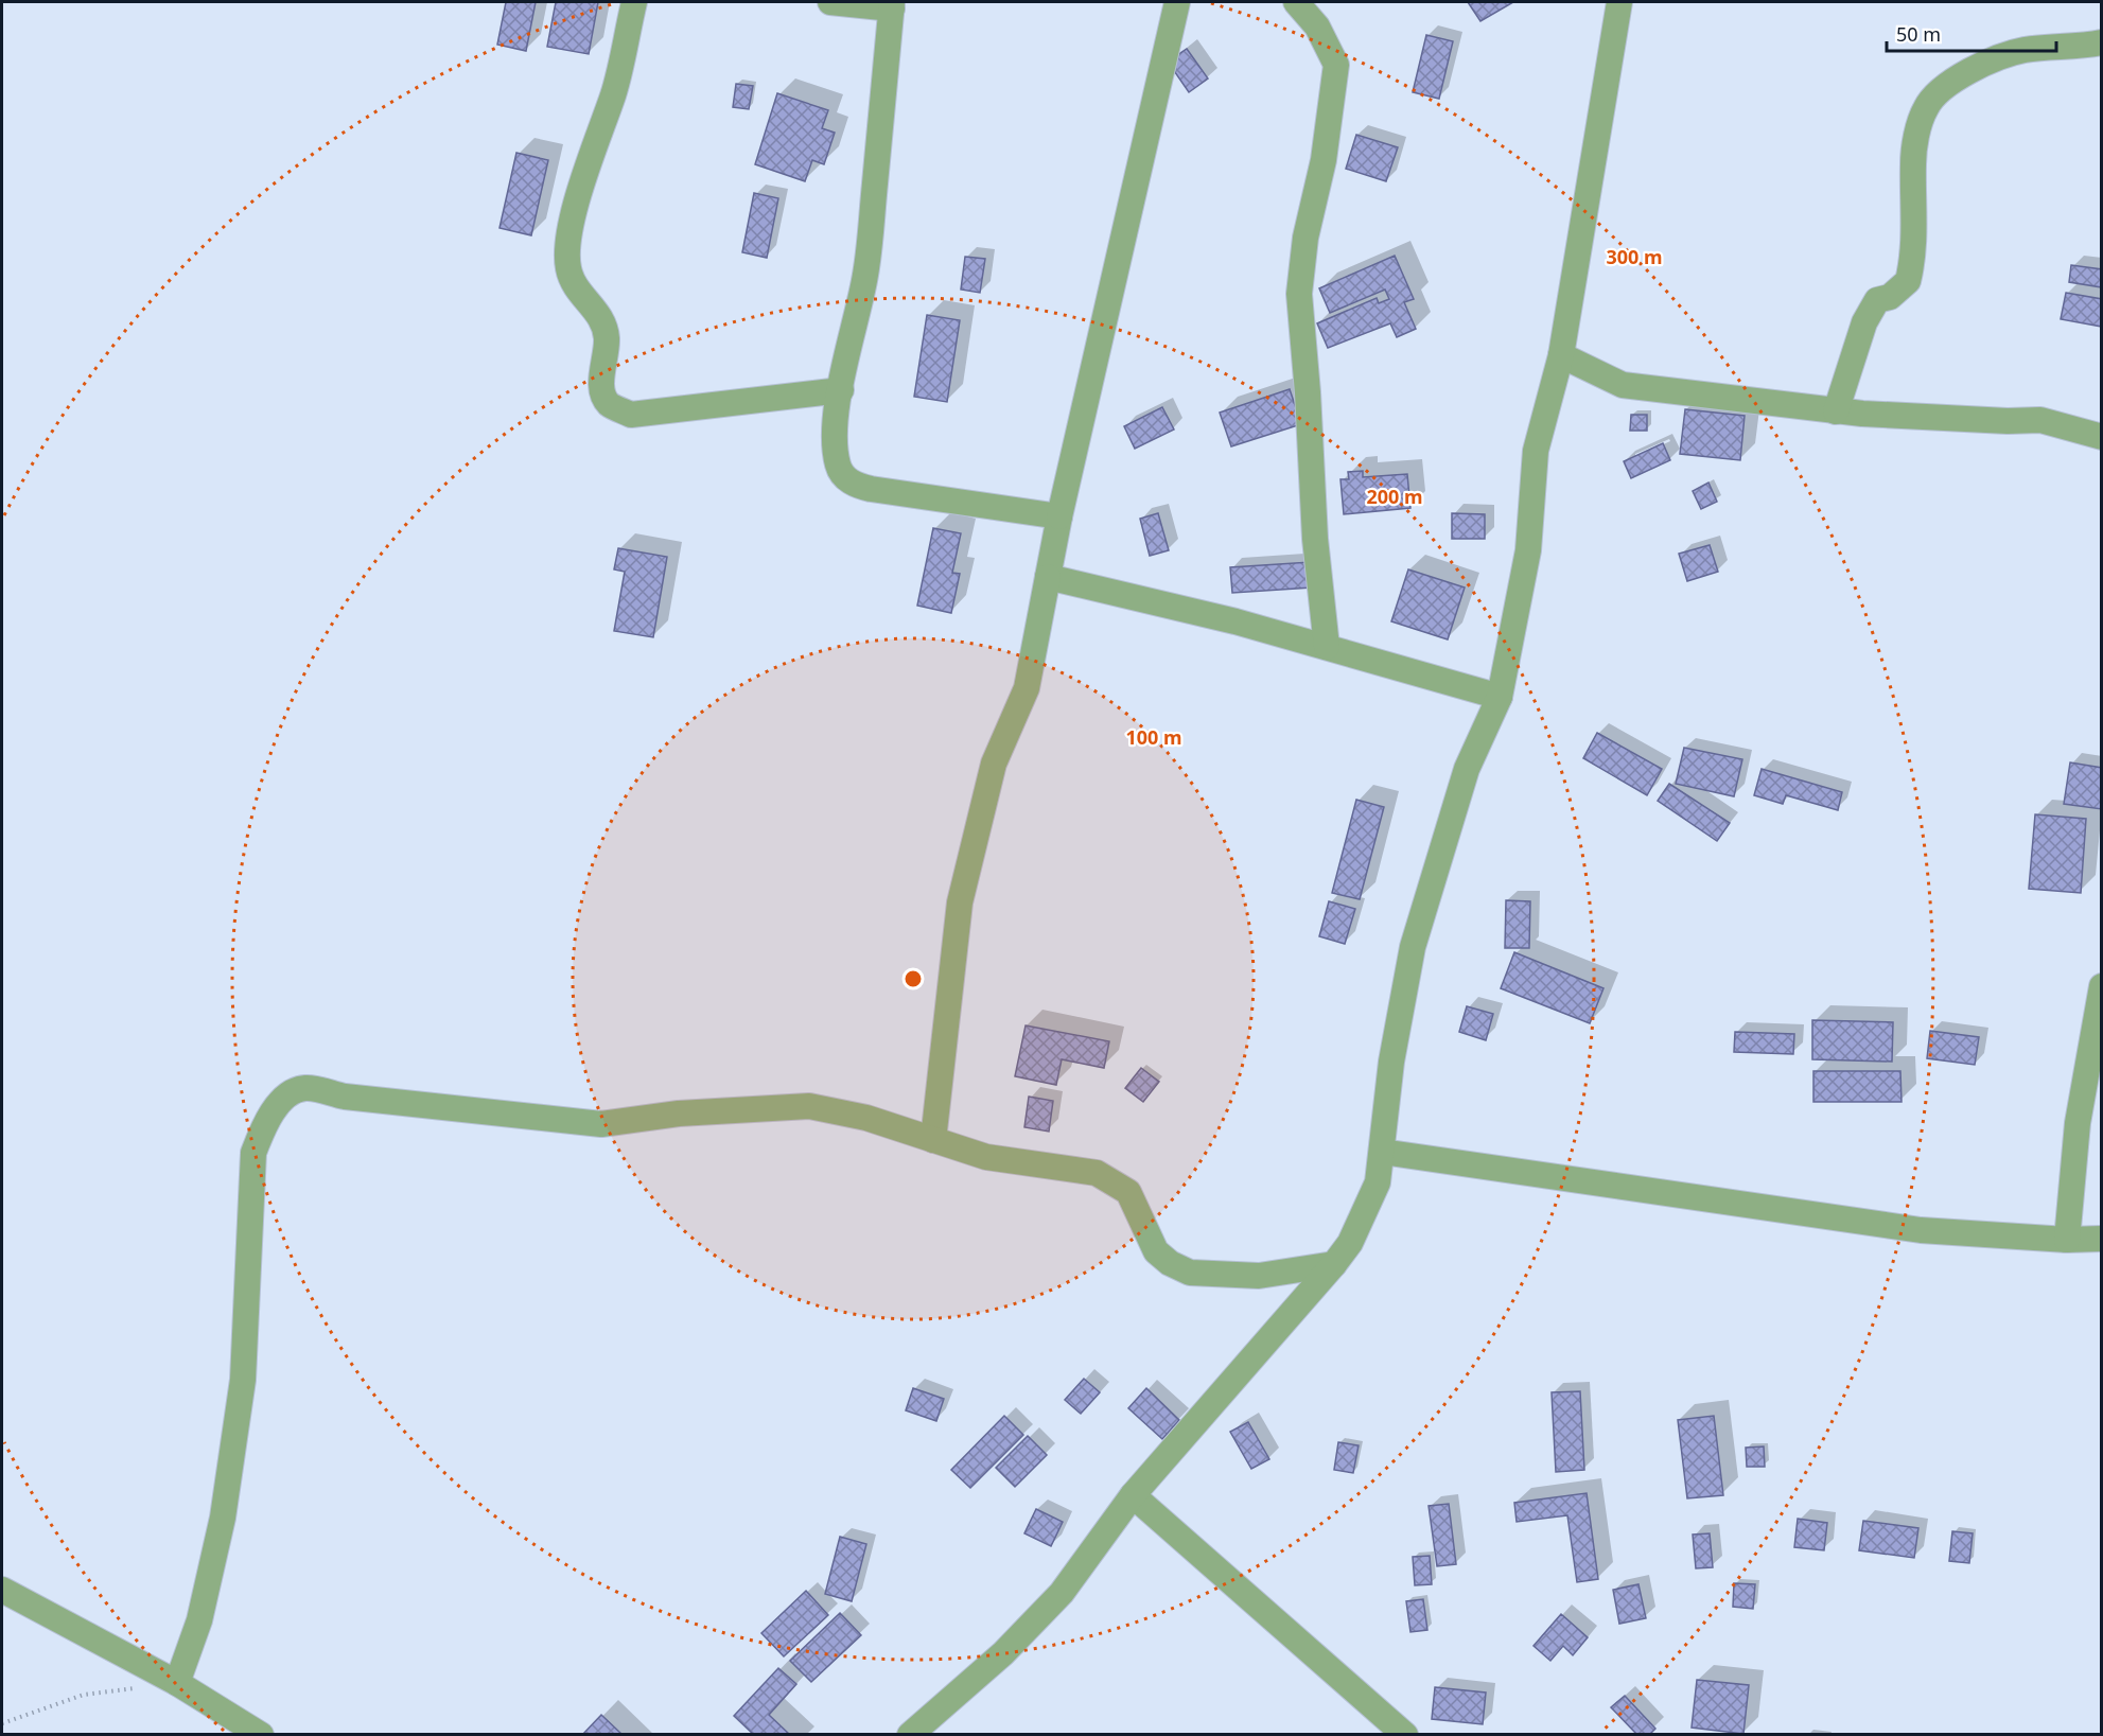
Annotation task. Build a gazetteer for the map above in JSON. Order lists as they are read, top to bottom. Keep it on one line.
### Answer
{"scale_bar":"50 m","rings":["300 m","200 m","100 m"]}
